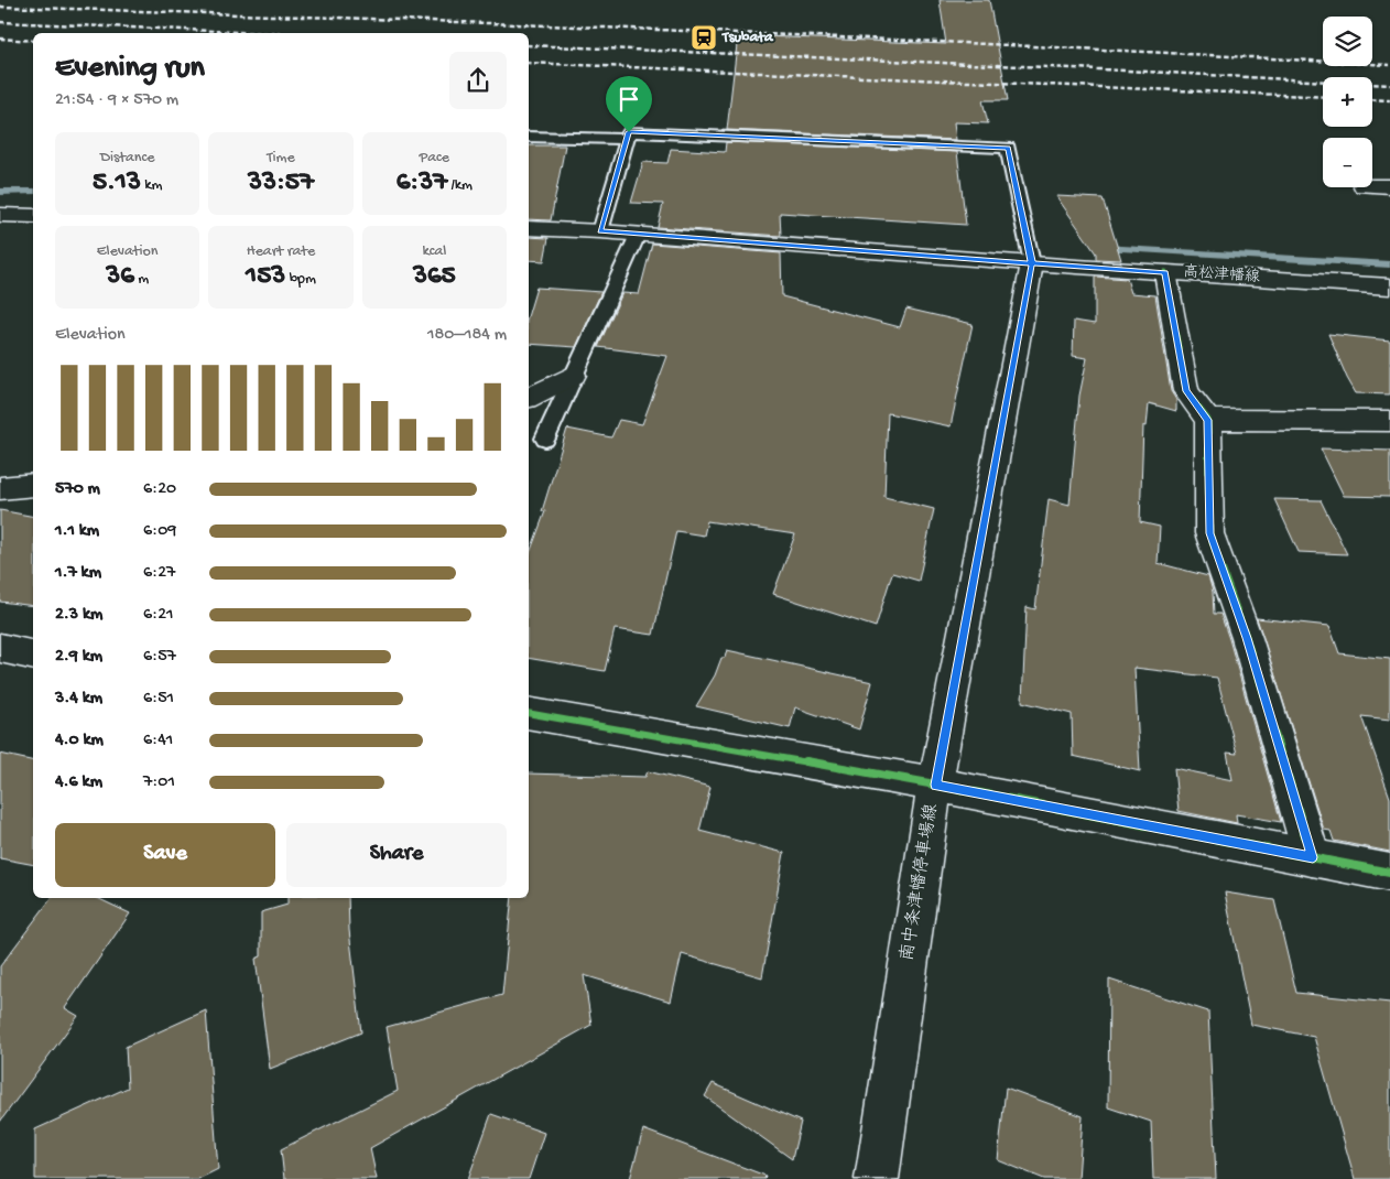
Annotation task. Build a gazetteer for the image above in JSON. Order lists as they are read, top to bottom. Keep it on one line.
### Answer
{"streets":{"main road":["高松津幡線","南中条津幡停車場線"]},"crossings":[["高松津幡線","南中条津幡停車場線"]],"places":{"station":["Tsubata"]},"page":{"map_buttons":["+","−"],"heading":["Evening run","21:54 · 9 × 570 m"],"stats":[["Distance","5.13 km"],["Time","33:57"],["Pace","6:37 /km"],["Elevation","36 m"],["Heart rate","153 bpm"],["kcal","365"]],"chart":["Elevation","180–184 m"],"list":[{"name":"570 m","note":"6:20"},{"name":"1.1 km","note":"6:09"},{"name":"1.7 km","note":"6:27"},{"name":"2.3 km","note":"6:21"},{"name":"2.9 km","note":"6:57"},{"name":"3.4 km","note":"6:51"},{"name":"4.0 km","note":"6:41"},{"name":"4.6 km","note":"7:01"}],"buttons":["Save","Share"]}}
